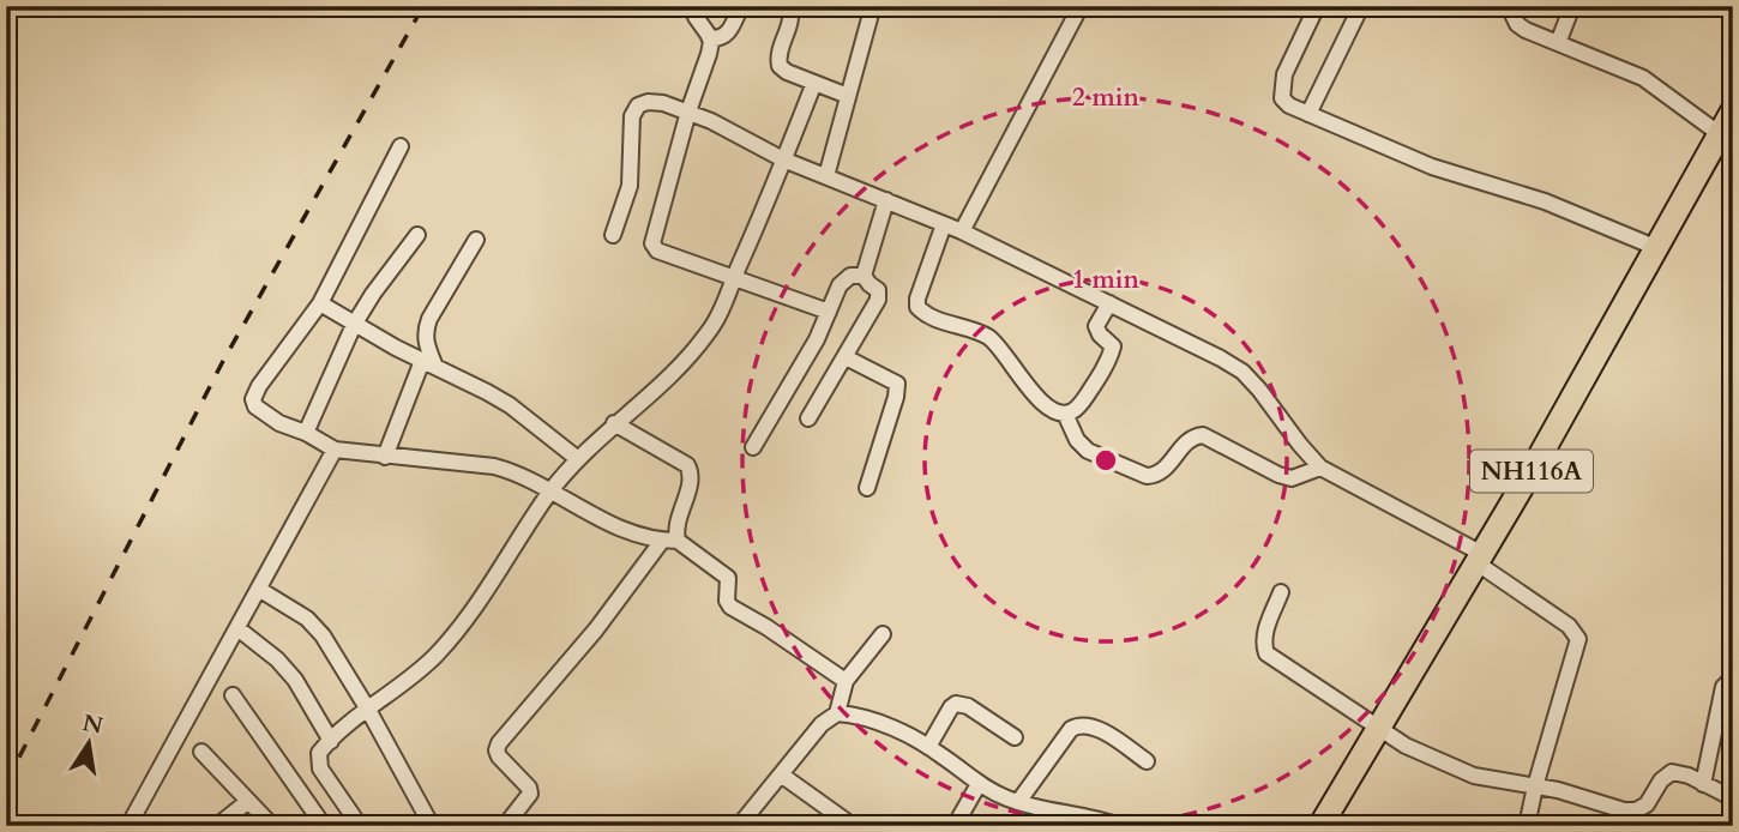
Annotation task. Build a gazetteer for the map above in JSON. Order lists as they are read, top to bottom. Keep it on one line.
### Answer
{"streets":{"highway":["NH116A"]},"north":"top","rings":["2 min","1 min"]}
